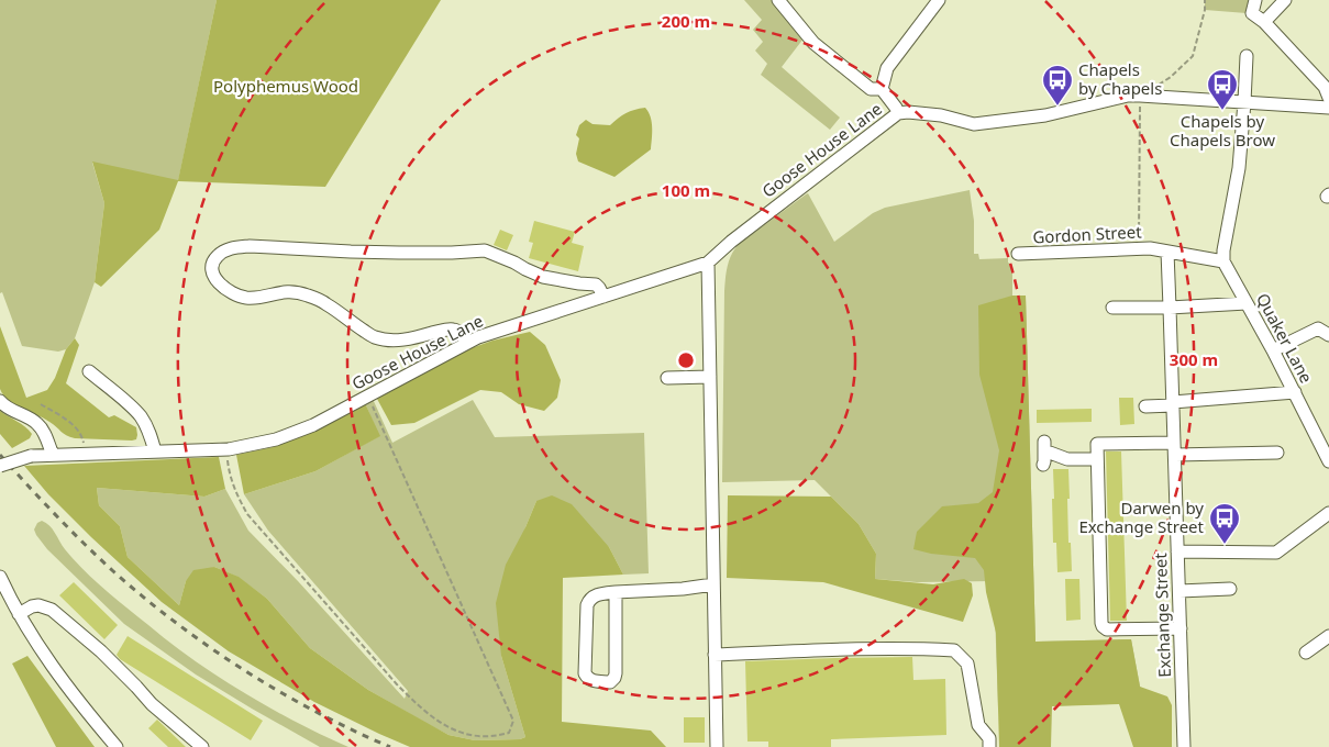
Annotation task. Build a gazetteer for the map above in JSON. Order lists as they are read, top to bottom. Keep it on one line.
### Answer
{"streets":{"street":["Goose House Lane","Gordon Street","Quaker Lane","Exchange Street"]},"crossings":[["Gordon Street","Quaker Lane"],["Gordon Street","Exchange Street"]],"parks":["Polyphemus Wood"],"places":{"bus stop":["Chapels by Chapels","Chapels by Chapels Brow","Darwen by Exchange Street"]},"rings":["200 m","100 m","300 m"]}
